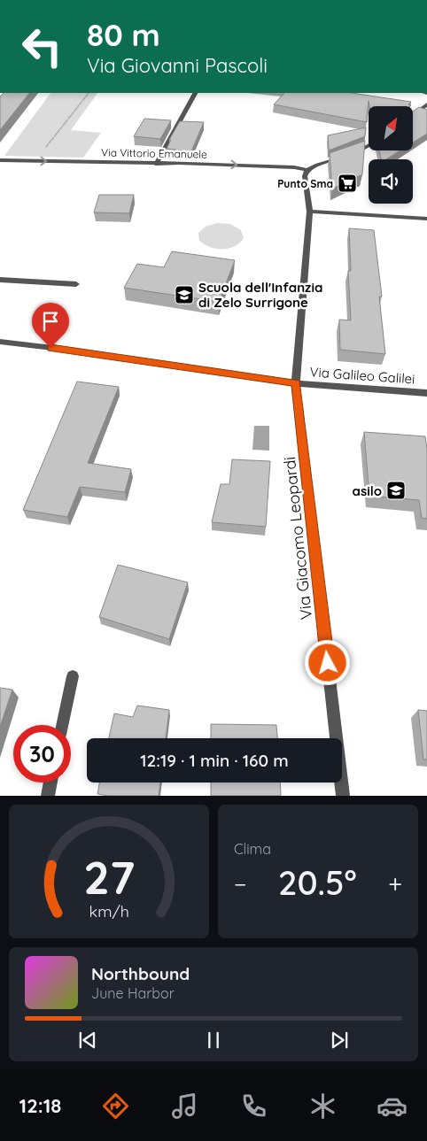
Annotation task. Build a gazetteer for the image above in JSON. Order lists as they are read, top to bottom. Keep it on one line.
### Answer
{"streets":{"street":["Via Vittorio Emanuele","Via Galileo Galilei","Via Giacomo Leopardi"]},"crossings":[["Via Vittorio Emanuele","Via Giacomo Leopardi"],["Via Galileo Galilei","Via Giacomo Leopardi"]],"one_way":["Via Vittorio Emanuele"],"places":{"supermarket":["Punto Sma"],"school or university":["Scuola dell'Infanzia di Zelo Surrigone","asilo"]},"north":"top right","page":{"turn":["80 m","Via Giovanni Pascoli"],"limit":"30","trip":"12:19 · 1 min · 160 m","tile":"Clima","heat":["−","20.5°","+"],"song":["Northbound","June Harbor"],"tabs":"12:18","gauge":["27","km/h"]}}
